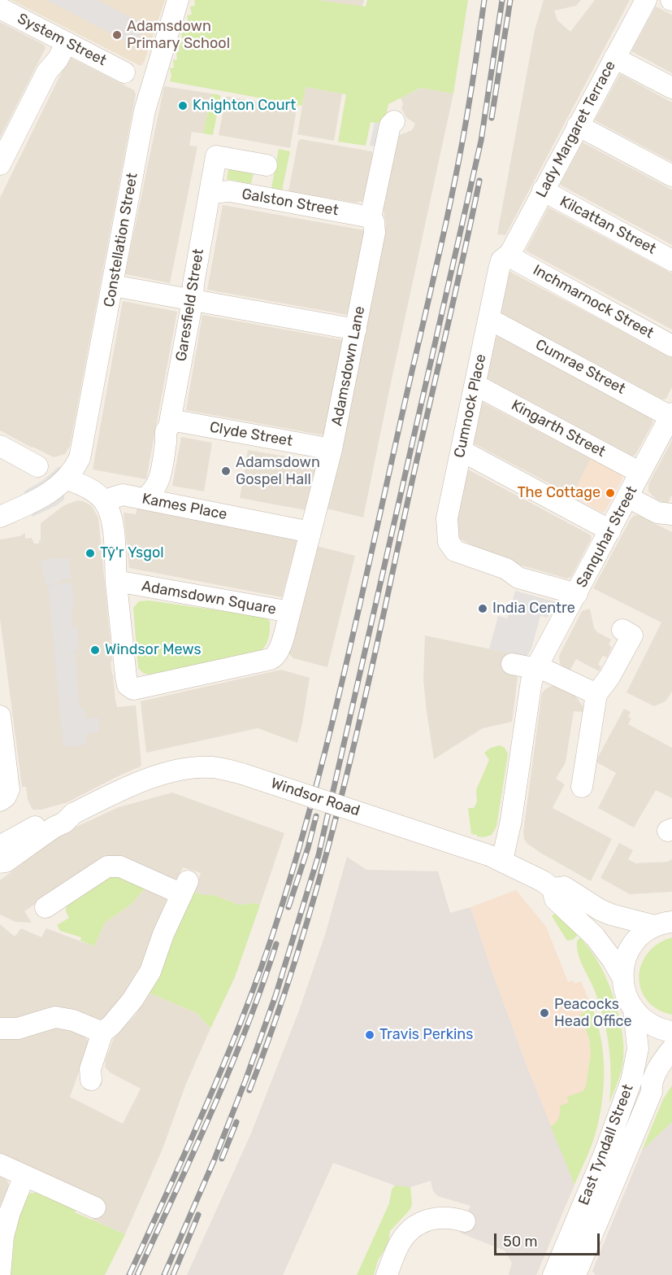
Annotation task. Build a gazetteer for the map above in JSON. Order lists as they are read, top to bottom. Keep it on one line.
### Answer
{"streets":{"street":["System Street","Lady Margaret Terrace","Galston Street","Kilcattan Street","Constellation Street","Inchmarnock Street","Garesfield Street","Adamsdown Lane","Cumrae Street","Cumnock Place","Kingarth Street","Clyde Street","Kames Place","Sanquhar Street","Adamsdown Square","Windsor Road","East Tyndall Street"]},"crossings":[["Lady Margaret Terrace","Kilcattan Street"],["Lady Margaret Terrace","Inchmarnock Street"],["Lady Margaret Terrace","Cumnock Place"],["Galston Street","Garesfield Street"],["Galston Street","Adamsdown Lane"],["Inchmarnock Street","Cumnock Place"],["Garesfield Street","Clyde Street"],["Garesfield Street","Kames Place"],["Adamsdown Lane","Clyde Street"],["Adamsdown Lane","Kames Place"],["Adamsdown Lane","Adamsdown Square"],["Cumrae Street","Cumnock Place"],["Cumrae Street","Sanquhar Street"],["Cumnock Place","Kingarth Street"],["Cumnock Place","Sanquhar Street"],["Kingarth Street","Sanquhar Street"],["Kames Place","Adamsdown Square"],["Sanquhar Street","Windsor Road"]],"places":["Adamsdown Primary School","Knighton Court","Adamsdown Gospel Hall","The Cottage","Tŷ'r Ysgol","India Centre","Windsor Mews","Peacocks Head Office","Travis Perkins"],"scale_bar":"50 m"}
